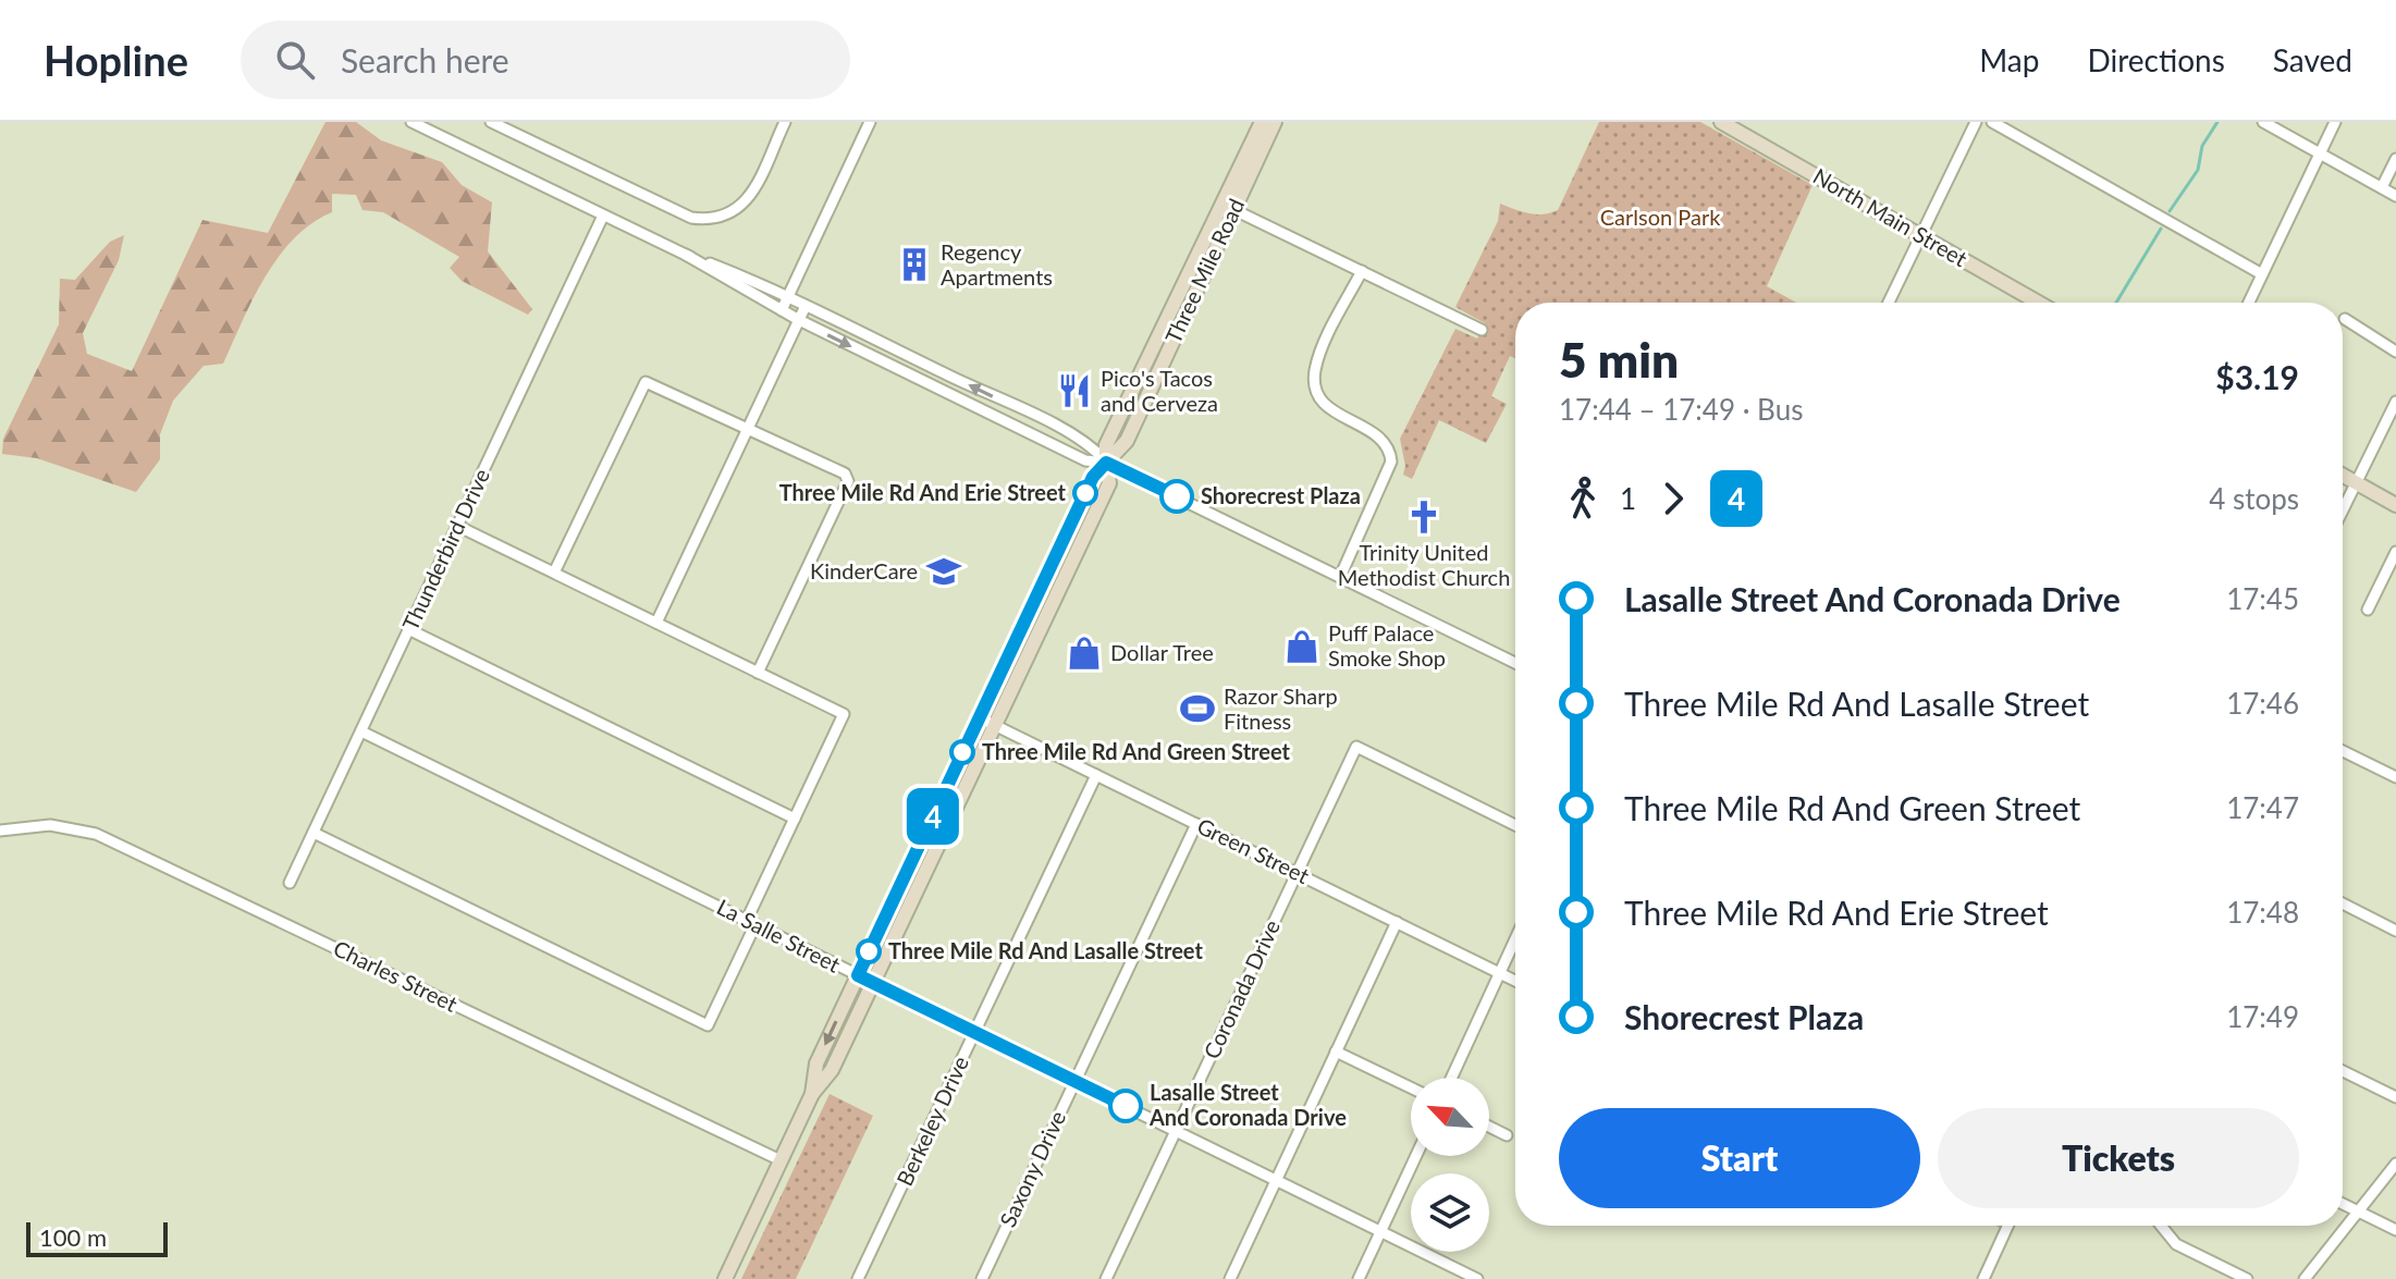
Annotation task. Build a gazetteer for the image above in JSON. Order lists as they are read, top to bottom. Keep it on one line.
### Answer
{"streets":{"street":["North Main Street","Three Mile Road","Thunderbird Drive","Green Street","La Salle Street","Charles Street","Coronada Drive","Berkeley Drive","Saxony Drive"]},"crossings":[["Three Mile Road","Green Street"],["Three Mile Road","La Salle Street"],["Three Mile Road","Charles Street"],["Thunderbird Drive","La Salle Street"],["Green Street","Coronada Drive"],["Green Street","Berkeley Drive"],["Green Street","Saxony Drive"],["La Salle Street","Coronada Drive"],["La Salle Street","Berkeley Drive"],["La Salle Street","Saxony Drive"]],"parks":["Carlson Park"],"places":{"building":["Regency Apartments"],"restaurant":["Pico's Tacos and Cerveza"],"other":["Three Mile Rd And Erie Street","Shorecrest Plaza","Three Mile Rd And Green Street","Three Mile Rd And Lasalle Street","Lasalle Street And Coronada Drive"],"church":["Trinity United Methodist Church"],"school or university":["KinderCare"],"shop":["Puff Palace Smoke Shop","Dollar Tree"],"sports":["Razor Sharp Fitness"]},"lines":["bus line 4"],"scale_bar":"100 m","north":"top left","page":{"header":"Hopline","search":"Search here","nav":["Map","Directions","Saved"],"on_map":"4","heading":["5 min","17:44 – 17:49 · Bus","$3.19"],"legs":["1","4","4 stops"],"list":[{"name":"Lasalle Street And Coronada Drive","value":"17:45"},{"name":"Three Mile Rd And Lasalle Street","value":"17:46"},{"name":"Three Mile Rd And Green Street","value":"17:47"},{"name":"Three Mile Rd And Erie Street","value":"17:48"},{"name":"Shorecrest Plaza","value":"17:49"}],"buttons":["Start","Tickets"],"scale":"100 m"}}
